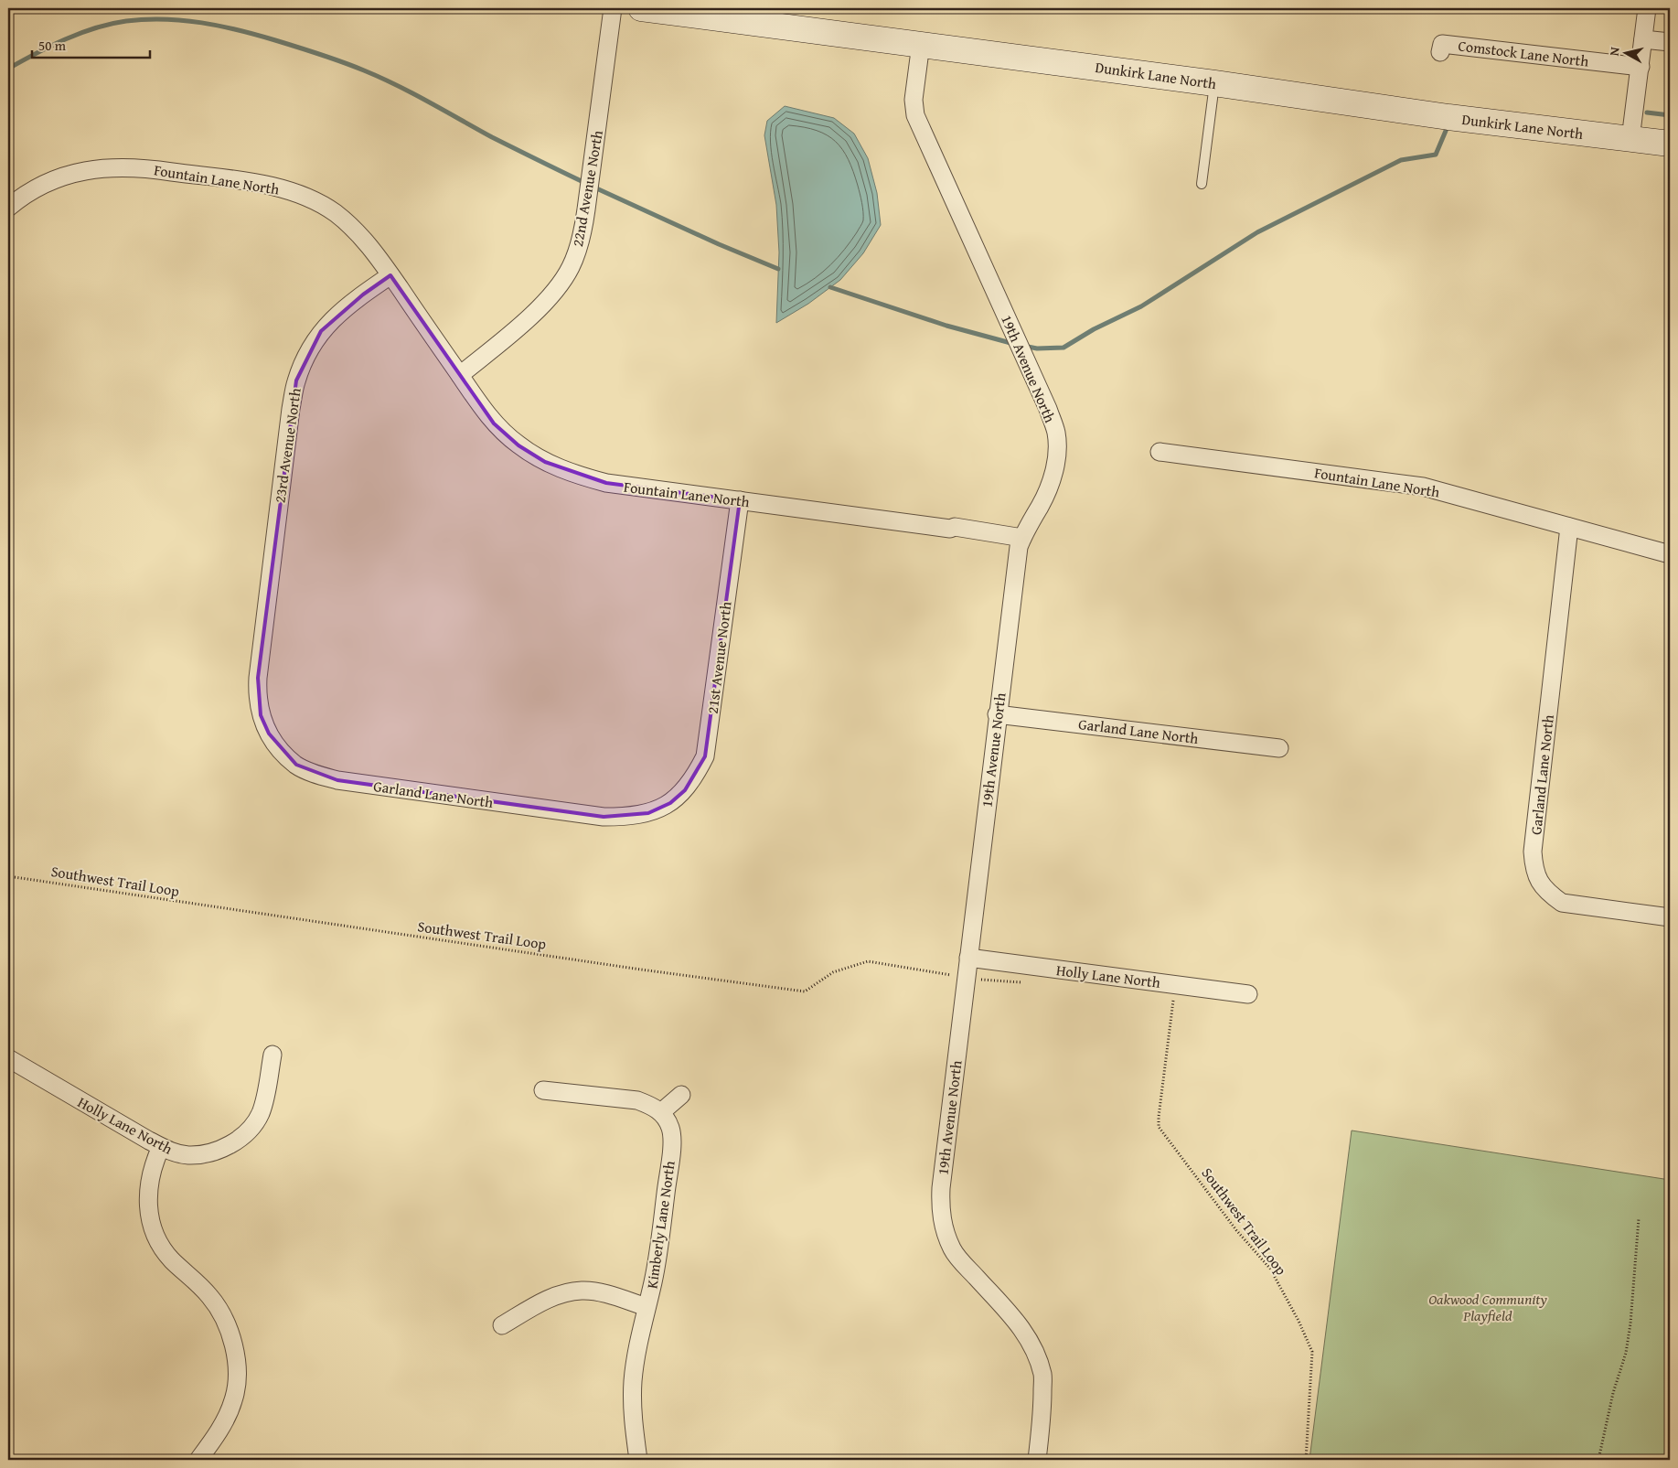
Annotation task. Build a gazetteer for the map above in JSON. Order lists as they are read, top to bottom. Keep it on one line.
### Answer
{"streets":{"street":["Comstock Lane North","Dunkirk Lane North","Fountain Lane North","22nd Avenue North","19th Avenue North","23rd Avenue North","21st Avenue North","Garland Lane North","Holly Lane North","Kimberly Lane North"],"path":["Southwest Trail Loop"]},"crossings":[["Dunkirk Lane North","19th Avenue North"],["Fountain Lane North","22nd Avenue North"],["Fountain Lane North","19th Avenue North"],["Fountain Lane North","23rd Avenue North"],["Fountain Lane North","21st Avenue North"],["Fountain Lane North","Garland Lane North"],["19th Avenue North","Garland Lane North"],["19th Avenue North","Holly Lane North"],["23rd Avenue North","Garland Lane North"],["21st Avenue North","Garland Lane North"]],"parks":["Oakwood Community Playfield"],"scale_bar":"50 m","north":"left"}
